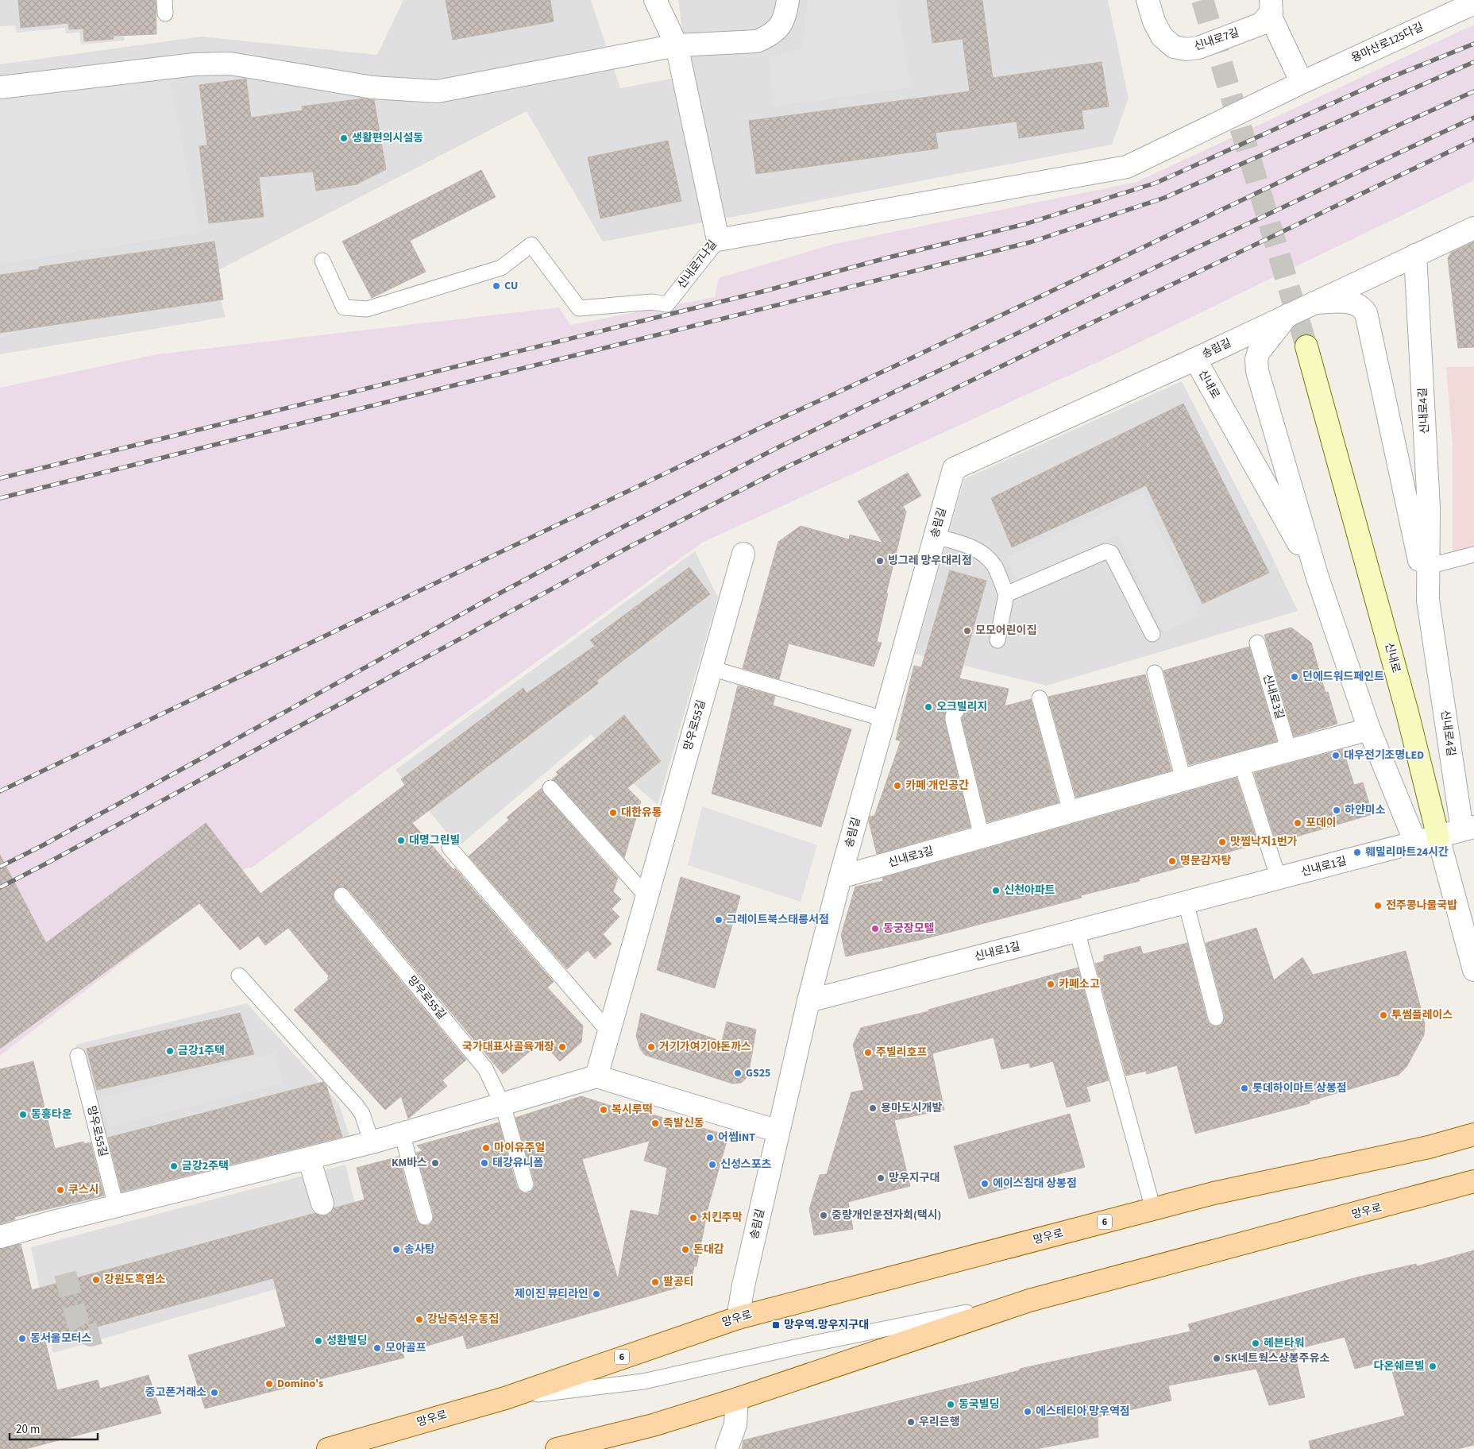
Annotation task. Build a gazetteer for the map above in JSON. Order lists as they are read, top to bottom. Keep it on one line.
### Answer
{"streets":{"main road":["신내로","망우로","6"],"street":["신내로7길","용마산로125다길","신내로7나길","송림길","신내로4길","신내로3길","망우로55길","신내로1길"]},"crossings":[["용마산로125다길","신내로7나길"],["송림길","신내로"],["송림길","신내로4길"],["송림길","신내로3길"],["송림길","신내로1길"],["송림길","망우로"],["신내로","신내로1길"],["신내로4길","신내로1길"]],"places":{"other":["생활편의시설동","CU","빙그레 망우대리점","모모어린이집","던에드워드페인트","오크빌리지","대우전기조명LED","카페 개인공간","하얀미소","대한유통","포데이","대명그린빌","맛찜낙지1번가","훼밀리마트24시간","명문감자탕","신천아파트","전주콩나물국밥","그레이트북스태릉서점","동궁장모텔","카페소고","투썸플레이스","국가대표사골육개장","거기가여기야돈까스","금강1주택","주빌리호프","GS25","롯데하이마트 상봉점","용마도시개발","복시루떡","동흥타운","족발신동","어썸INT","마이유주얼","KM바스","태강유니폼","신성스포츠","금강2주택","망우지구대","에이스침대 상봉점","쿠스시","중량개인운전자회(택시)","치킨주막","송사탕","돈대감","강원도흑염소","팔공티","제이진 뷰티라인","강남즉석우동집","동서울모터스","성환빌딩","헤븐타워","모아골프","SK네트웍스상봉주유소","다온쉐르빌","Domino's","중고폰거래소","동국빌딩","에스테티아 망우역점","우리은행"],"transit":["망우역.망우지구대"]},"scale_bar":"20 m"}
